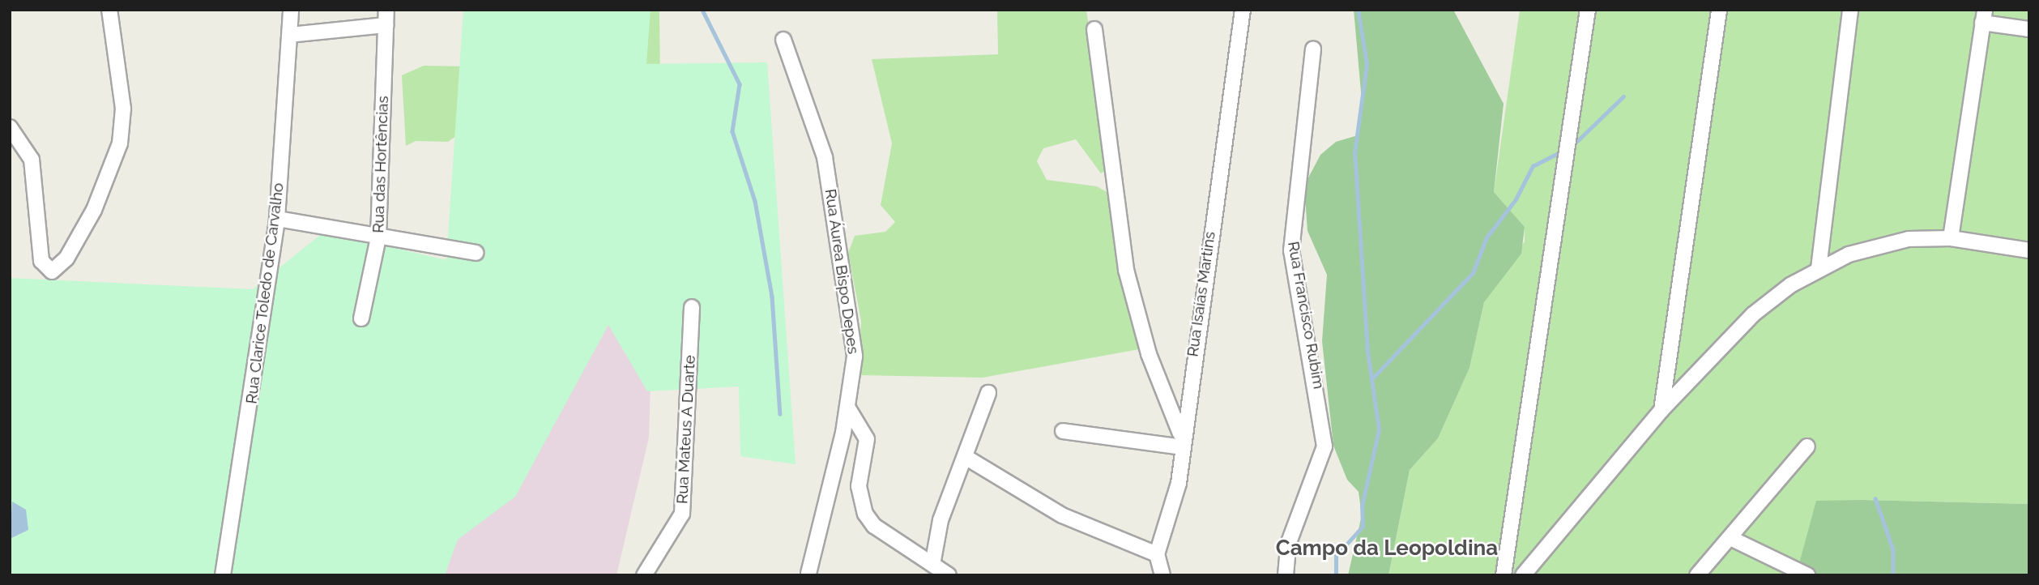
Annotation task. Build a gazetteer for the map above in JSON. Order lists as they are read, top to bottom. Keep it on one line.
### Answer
{"streets":{"street":["Rua das Hortências","Rua Áurea Bispo Depes","Rua Clarice Toledo de Carvalho","Rua Isaías Martins","Rua Francisco Rubim","Rua Mateus A Duarte"]},"districts":["Campo da Leopoldina"]}
